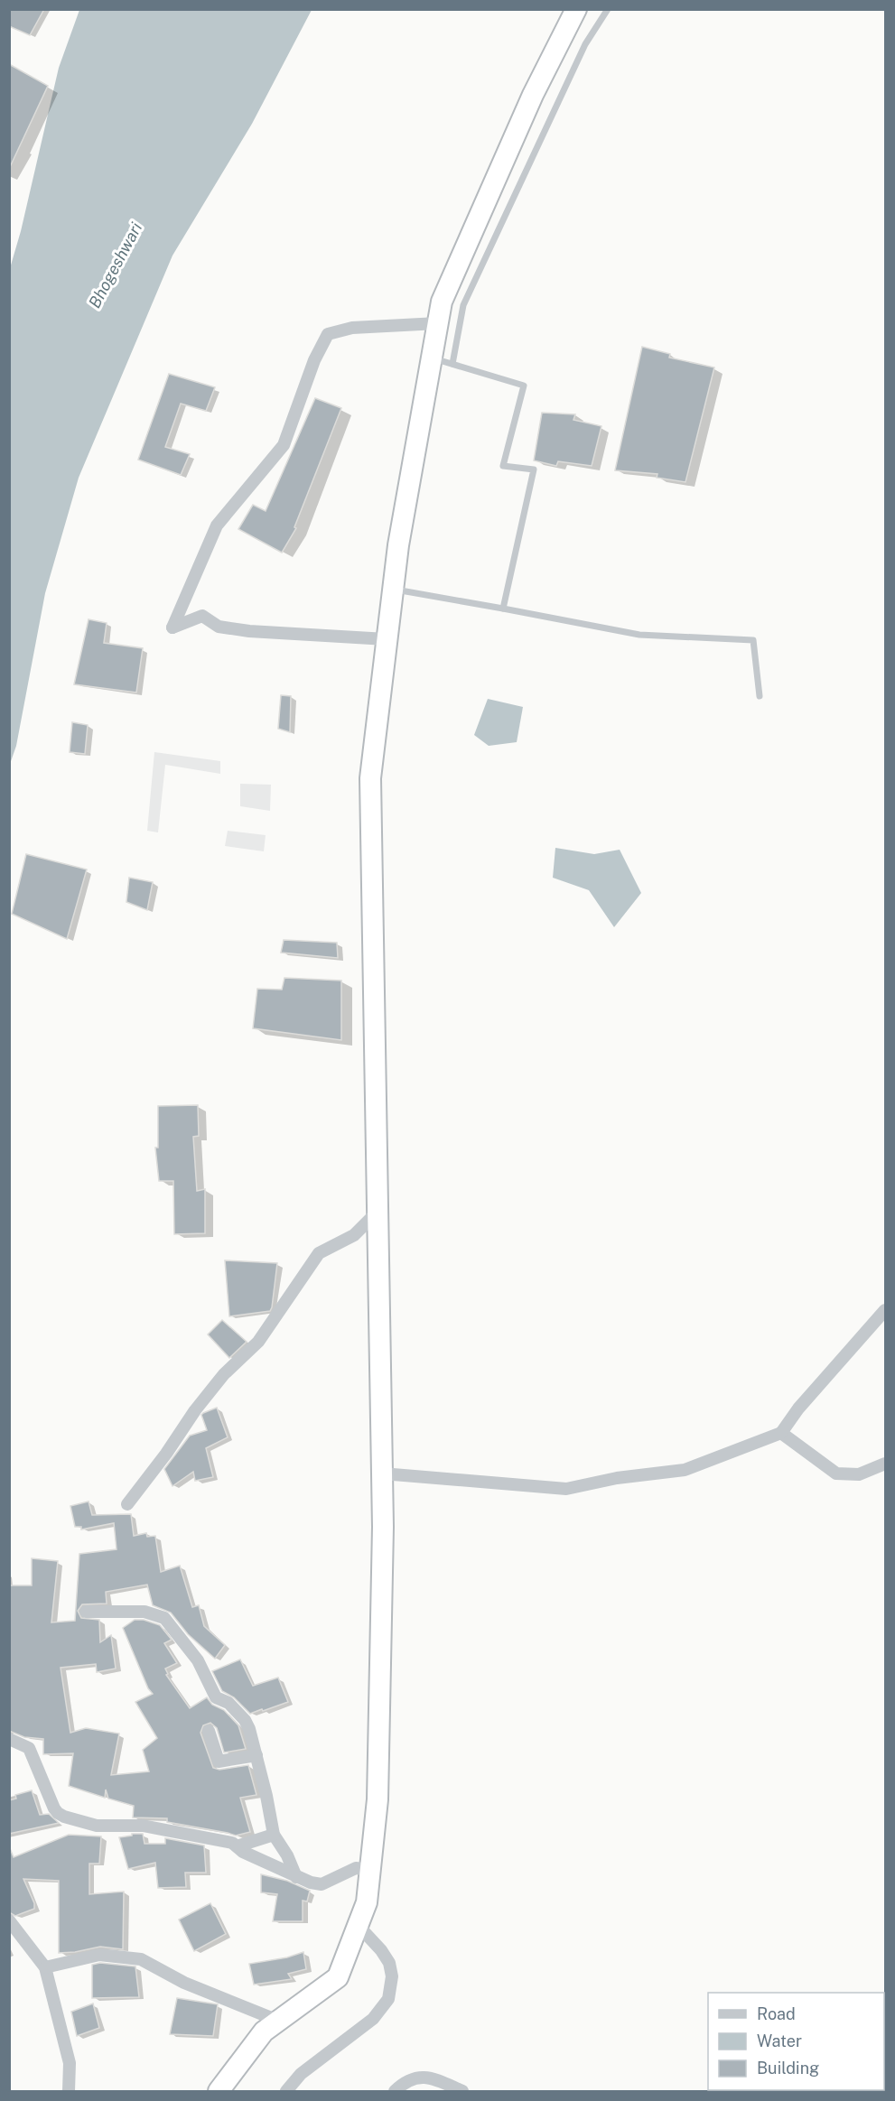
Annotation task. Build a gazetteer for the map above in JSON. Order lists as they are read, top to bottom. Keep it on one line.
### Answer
{"water":["Bhogeshwari"],"legend":["Road","Water","Building"]}
